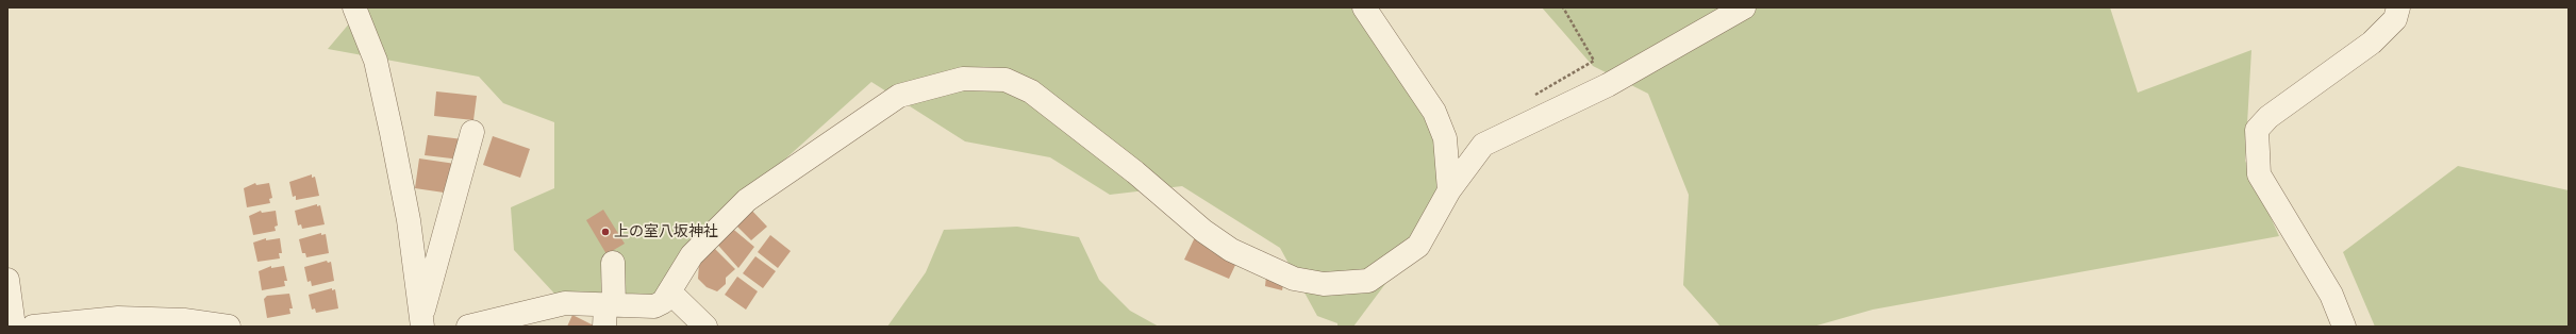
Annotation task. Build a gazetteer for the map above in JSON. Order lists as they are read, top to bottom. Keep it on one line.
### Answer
{"places":["上の室八坂神社"]}
